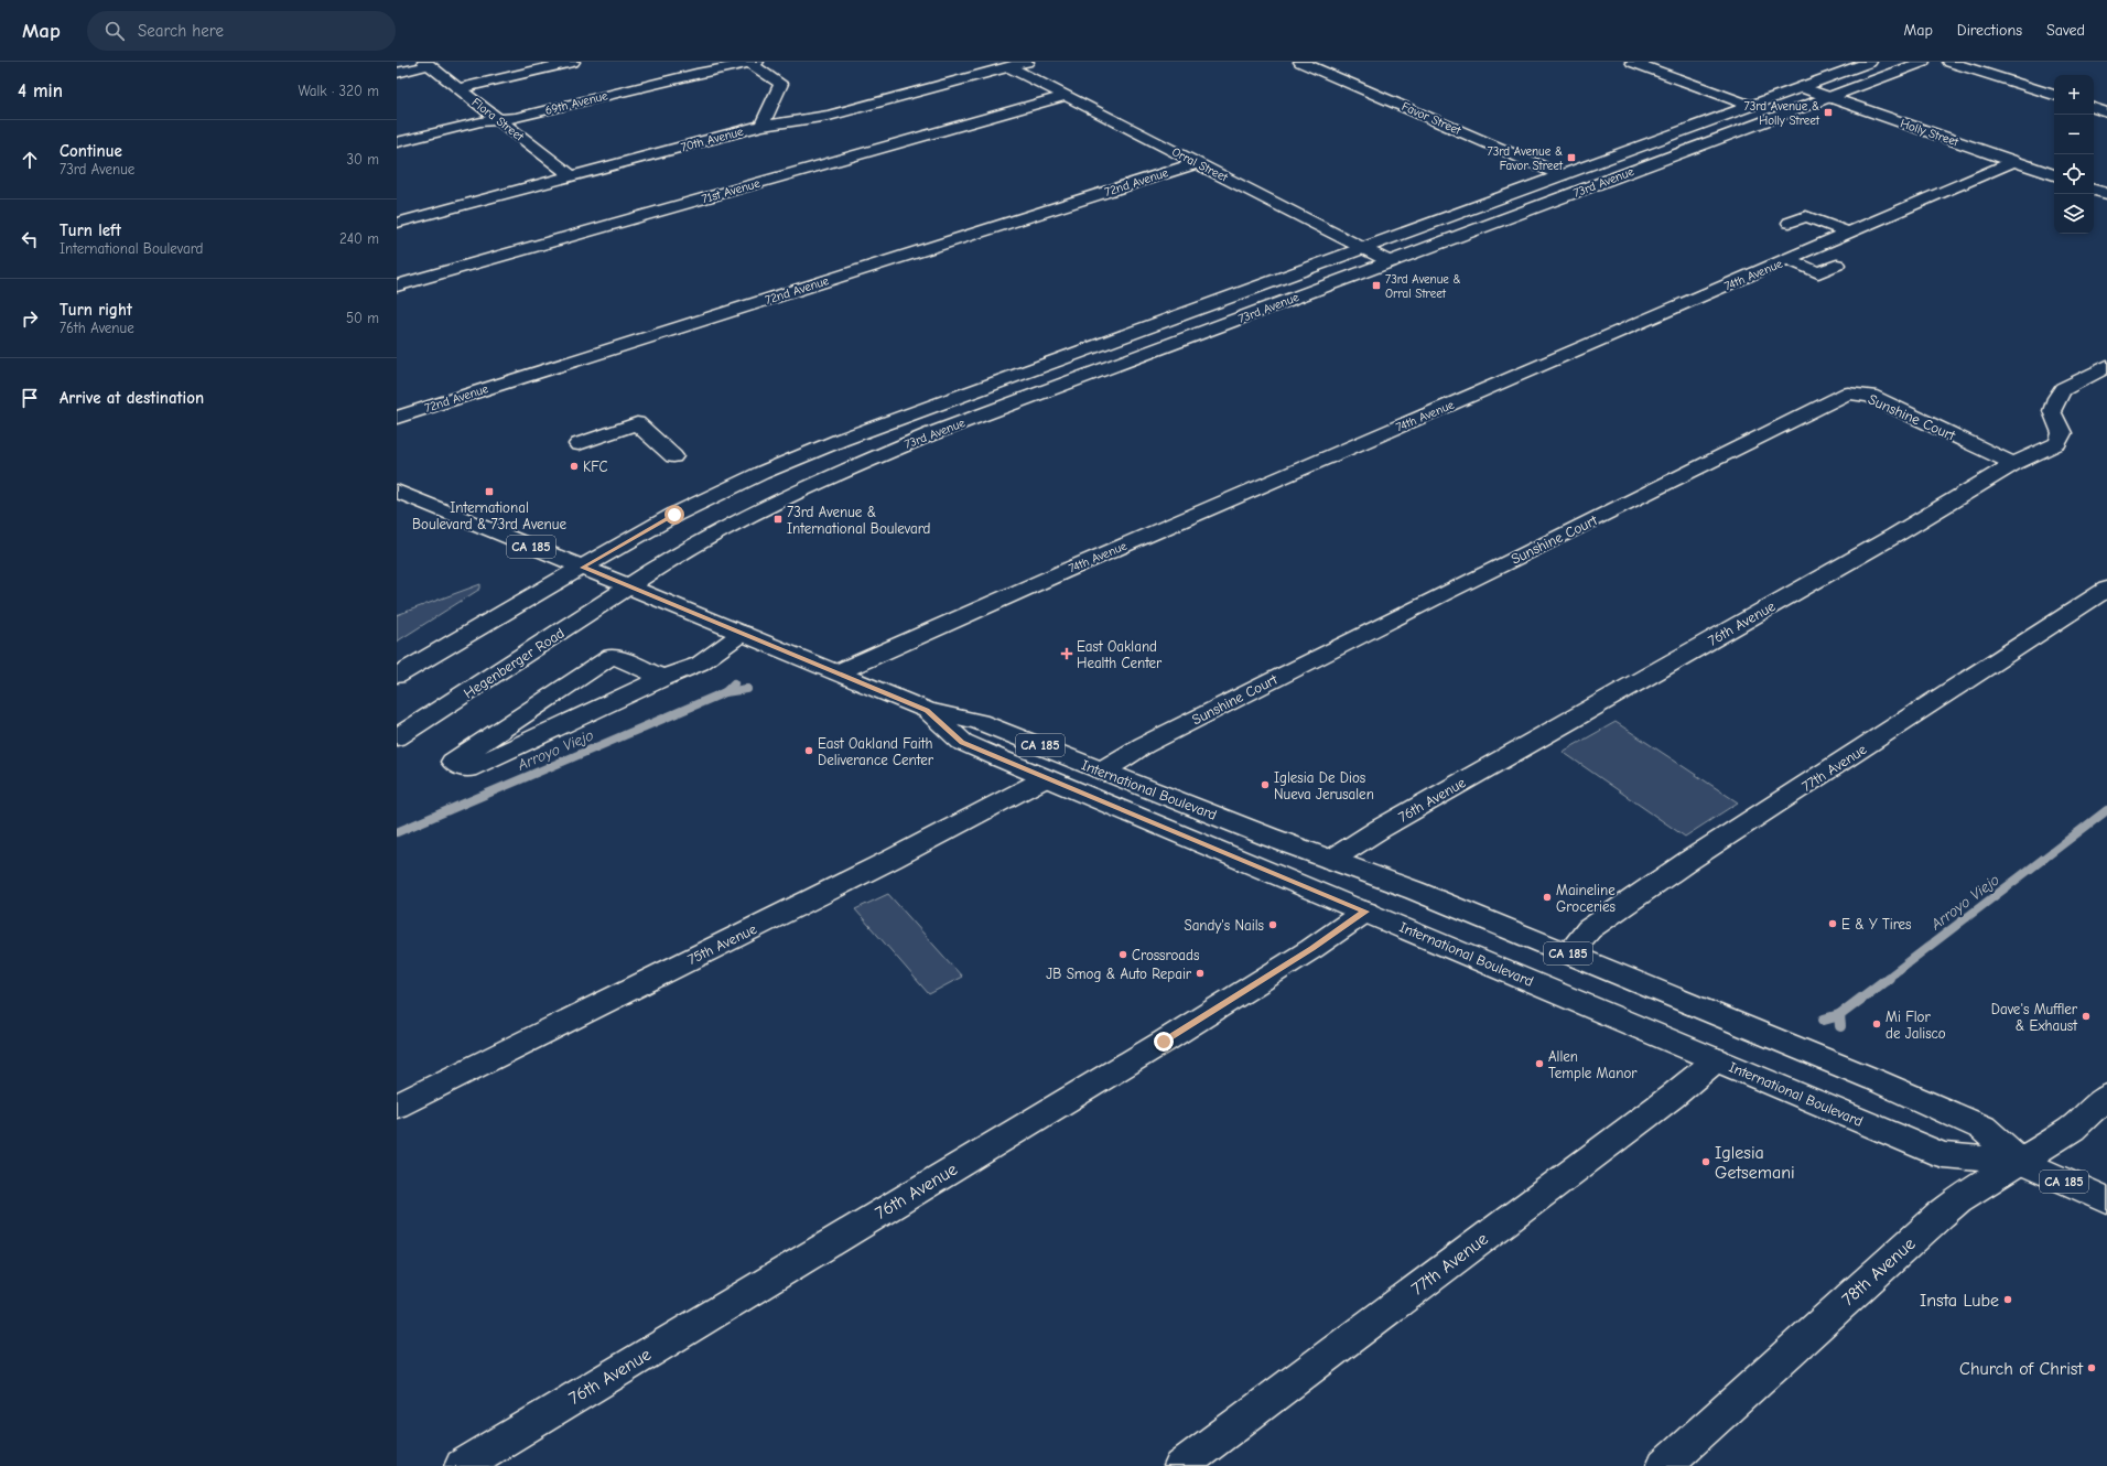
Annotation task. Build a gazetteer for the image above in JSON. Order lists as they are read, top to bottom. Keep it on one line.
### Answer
{"streets":{"street":["69th Avenue","Favor Street","Flora Street","Holly Street","70th Avenue","Orral Street","72nd Avenue","73rd Avenue","71st Avenue","74th Avenue","Sunshine Court","CA 185","76th Avenue","Hegenberger Road","77th Avenue","International Boulevard","75th Avenue","78th Avenue"]},"crossings":[["69th Avenue","Flora Street"],["Favor Street","73rd Avenue"],["Flora Street","70th Avenue"],["Holly Street","73rd Avenue"],["Holly Street","74th Avenue"],["70th Avenue","Orral Street"],["Orral Street","72nd Avenue"],["Orral Street","73rd Avenue"],["Orral Street","71st Avenue"],["73rd Avenue","Hegenberger Road"],["73rd Avenue","International Boulevard"],["74th Avenue","International Boulevard"],["Sunshine Court","76th Avenue"],["Sunshine Court","International Boulevard"],["76th Avenue","International Boulevard"],["Hegenberger Road","International Boulevard"],["77th Avenue","International Boulevard"],["International Boulevard","75th Avenue"],["International Boulevard","78th Avenue"]],"water":["Arroyo Viejo"],"places":{"transit":["73rd Avenue & Holly Street","73rd Avenue & Favor Street","73rd Avenue & Orral Street","International Boulevard & 73rd Avenue","73rd Avenue & International Boulevard"],"other":["KFC","East Oakland Faith Deliverance Center","Iglesia De Dios Nueva Jerusalen","Maineline Groceries","E & Y Tires","Sandy's Nails","Crossroads","JB Smog & Auto Repair","Dave's Muffler & Exhaust","Mi Flor de Jalisco","Allen Temple Manor","Iglesia Getsemani","Insta Lube","Church of Christ"],"health":["East Oakland Health Center"]},"page":{"header":"Map","search":"Search here","nav":["Map","Directions","Saved"],"heading":["4 min","Walk · 320 m"],"map_buttons":["+","−"],"list":[["Continue","73rd Avenue","30 m"],["Turn left","International Boulevard","240 m"],["Turn right","76th Avenue","50 m"],"Arrive at destination"]}}
